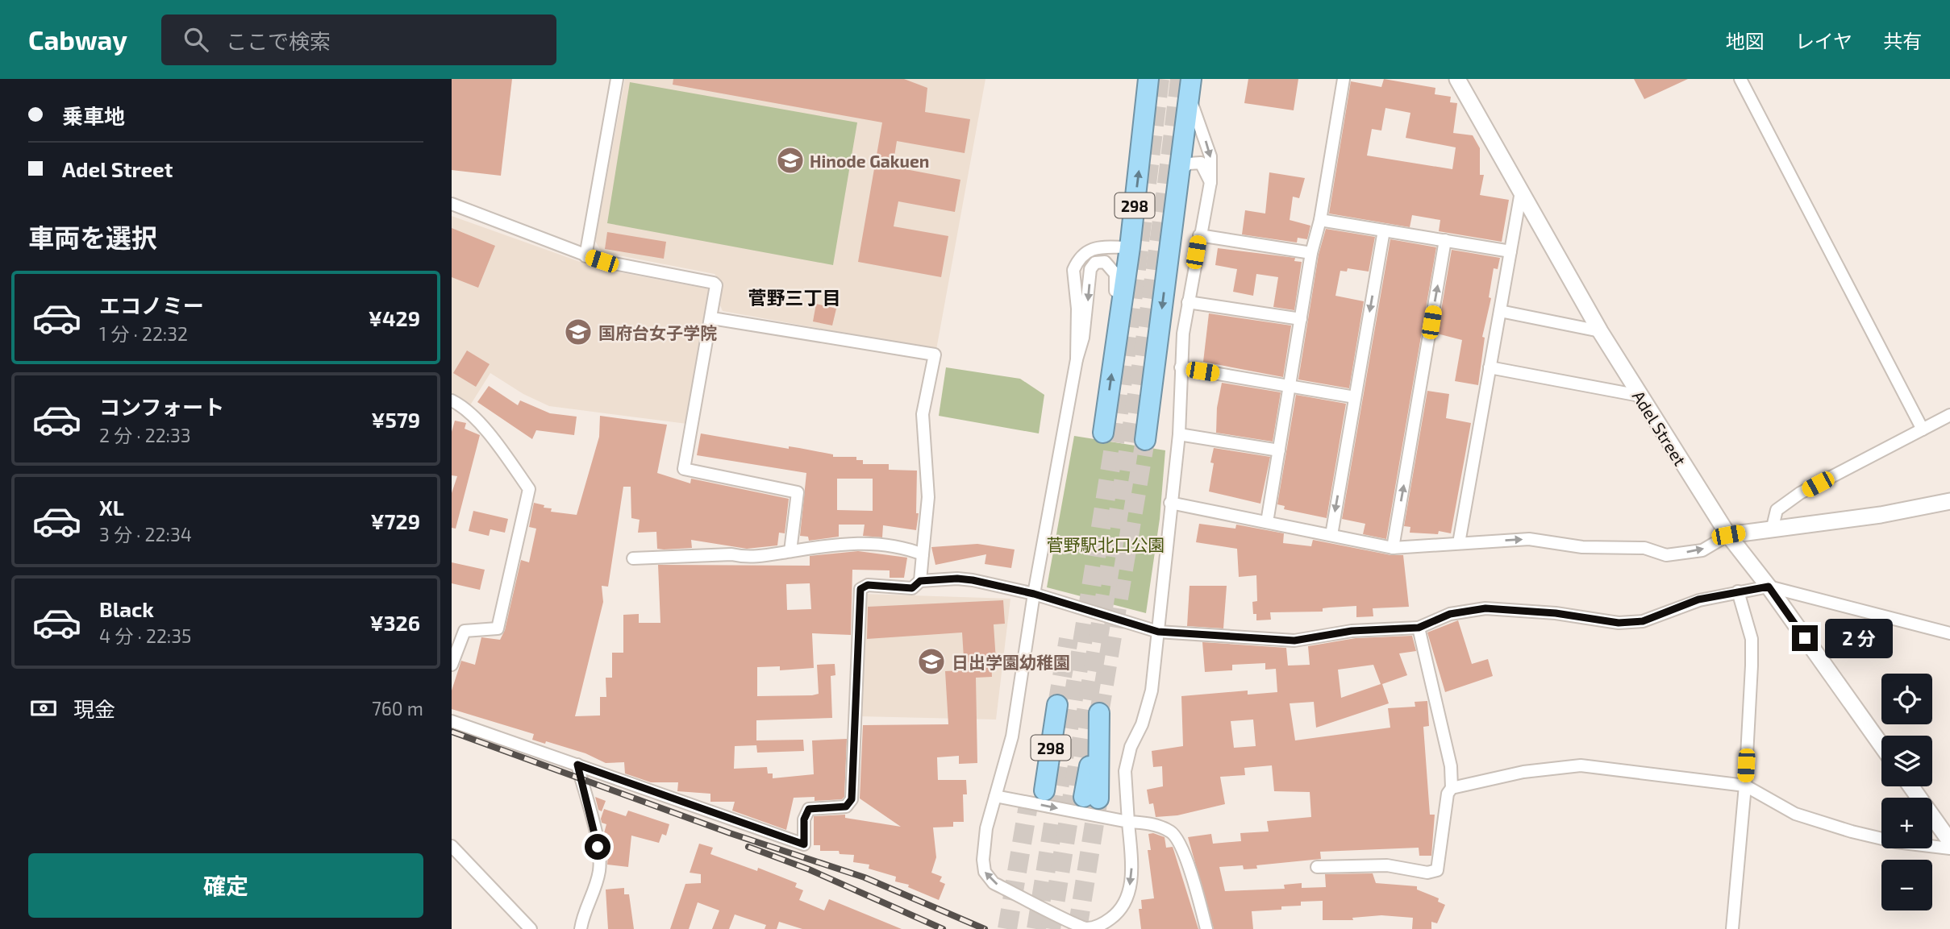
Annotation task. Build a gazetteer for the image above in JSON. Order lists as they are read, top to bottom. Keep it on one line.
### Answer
{"streets":{"highway":["298"],"street":["Adel Street"]},"districts":["菅野三丁目"],"parks":["菅野駅北口公園"],"places":{"school or university":["Hinode Gakuen","国府台女子学院","日出学園幼稚園"]},"page":{"header":"Cabway","search":"ここで検索","nav":["地図","レイヤ","共有"],"banner":["乗車地","Adel Street"],"heading":"車両を選択","list":[{"name":"エコノミー","note":"1 分 · 22:32","value":"¥429"},{"name":"コンフォート","note":"2 分 · 22:33","value":"¥579"},{"name":"XL","note":"3 分 · 22:34","value":"¥729"},{"name":"Black","note":"4 分 · 22:35","value":"¥326"}],"bubble":"2 分","map_buttons":["+","−"],"pay":["現金","760 m"],"buttons":"確定"}}
